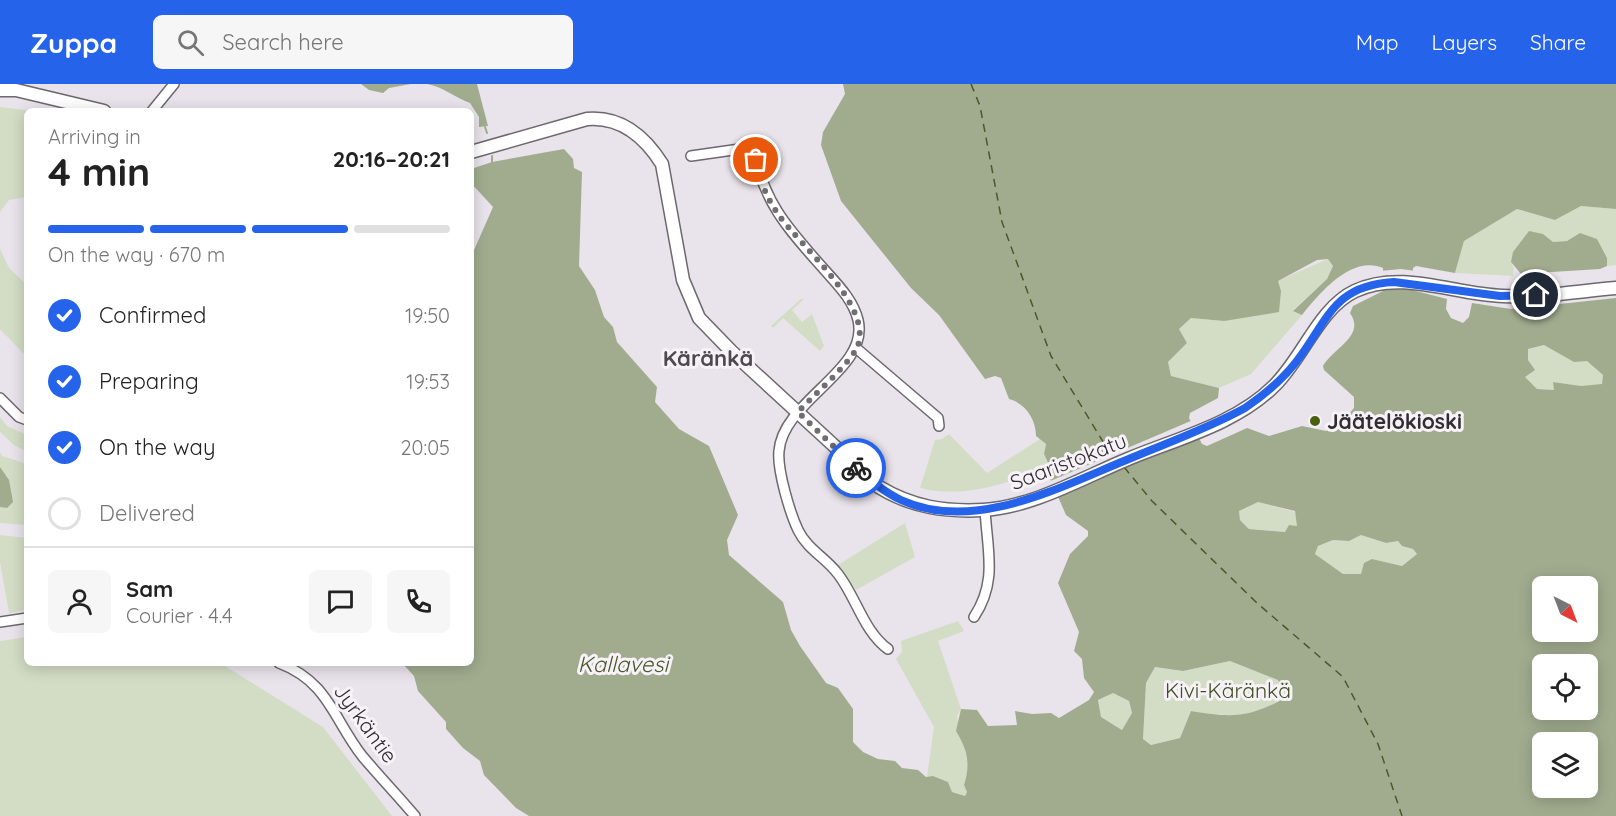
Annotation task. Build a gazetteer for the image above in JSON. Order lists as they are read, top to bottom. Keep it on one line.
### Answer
{"streets":{"main road":["Saaristokatu"],"street":["Jyrkäntie"]},"districts":["Käränkä"],"water":["Kallavesi"],"parks":["Kivi-Käränkä"],"places":["Jäätelökioski"],"north":"bottom right","page":{"header":"Zuppa","search":"Search here","nav":["Map","Layers","Share"],"heading":["4 min","Arriving in","20:16–20:21"],"panel":["Sam","Courier · 4.4"],"bar":"On the way · 670 m","list":[["Confirmed","19:50"],["Preparing","19:53"],["On the way","20:05"],"Delivered"]}}
